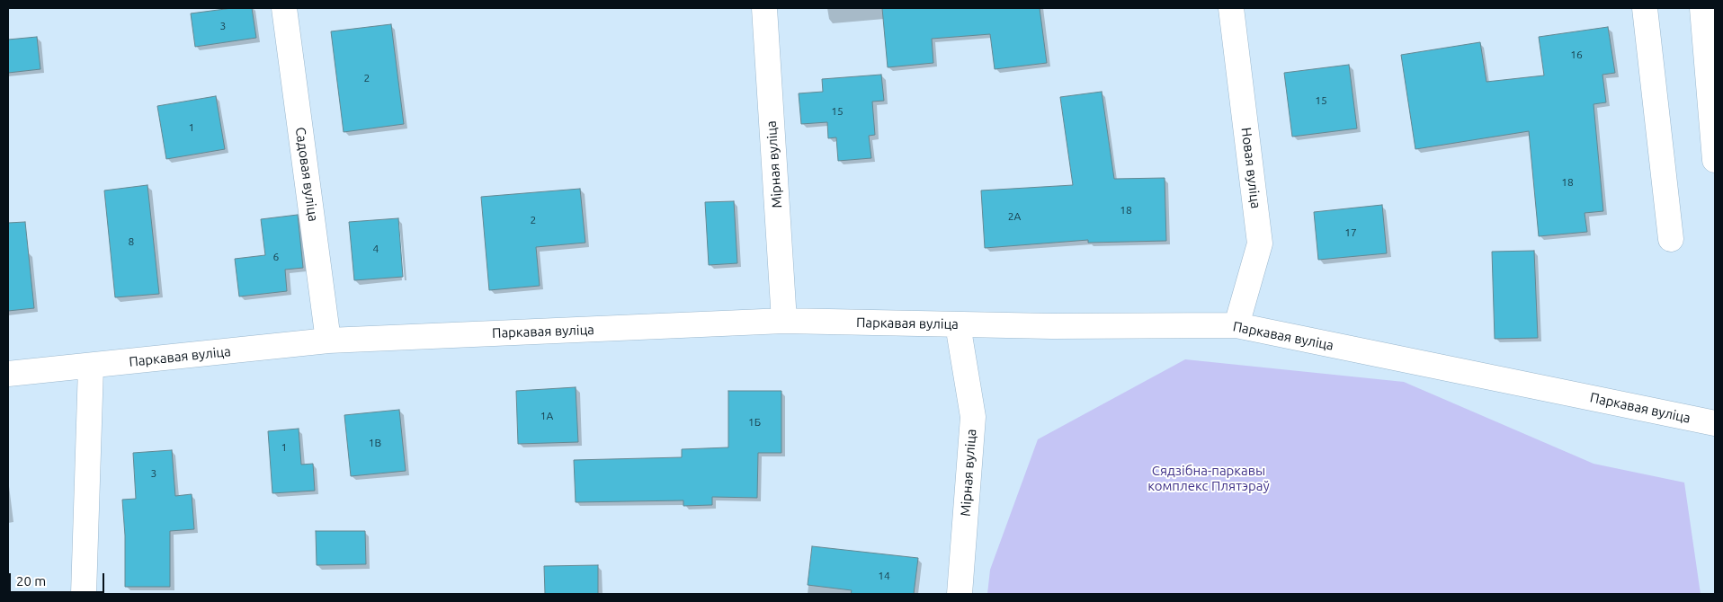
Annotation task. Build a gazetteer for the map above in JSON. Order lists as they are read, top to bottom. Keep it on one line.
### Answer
{"streets":{"street":["Мірная вуліца","Новая вуліца","Садовая вуліца","Паркавая вуліца"]},"crossings":[["Мірная вуліца","Паркавая вуліца"],["Новая вуліца","Паркавая вуліца"],["Садовая вуліца","Паркавая вуліца"]],"parks":["Сядзібна-паркавы комплекс Плятэраў"],"house_numbers":["3","16","2","15","15","1","18","18","2А","2","17","8","4","6","1А","1Б","1В","1","3","14"],"scale_bar":"20 m"}
